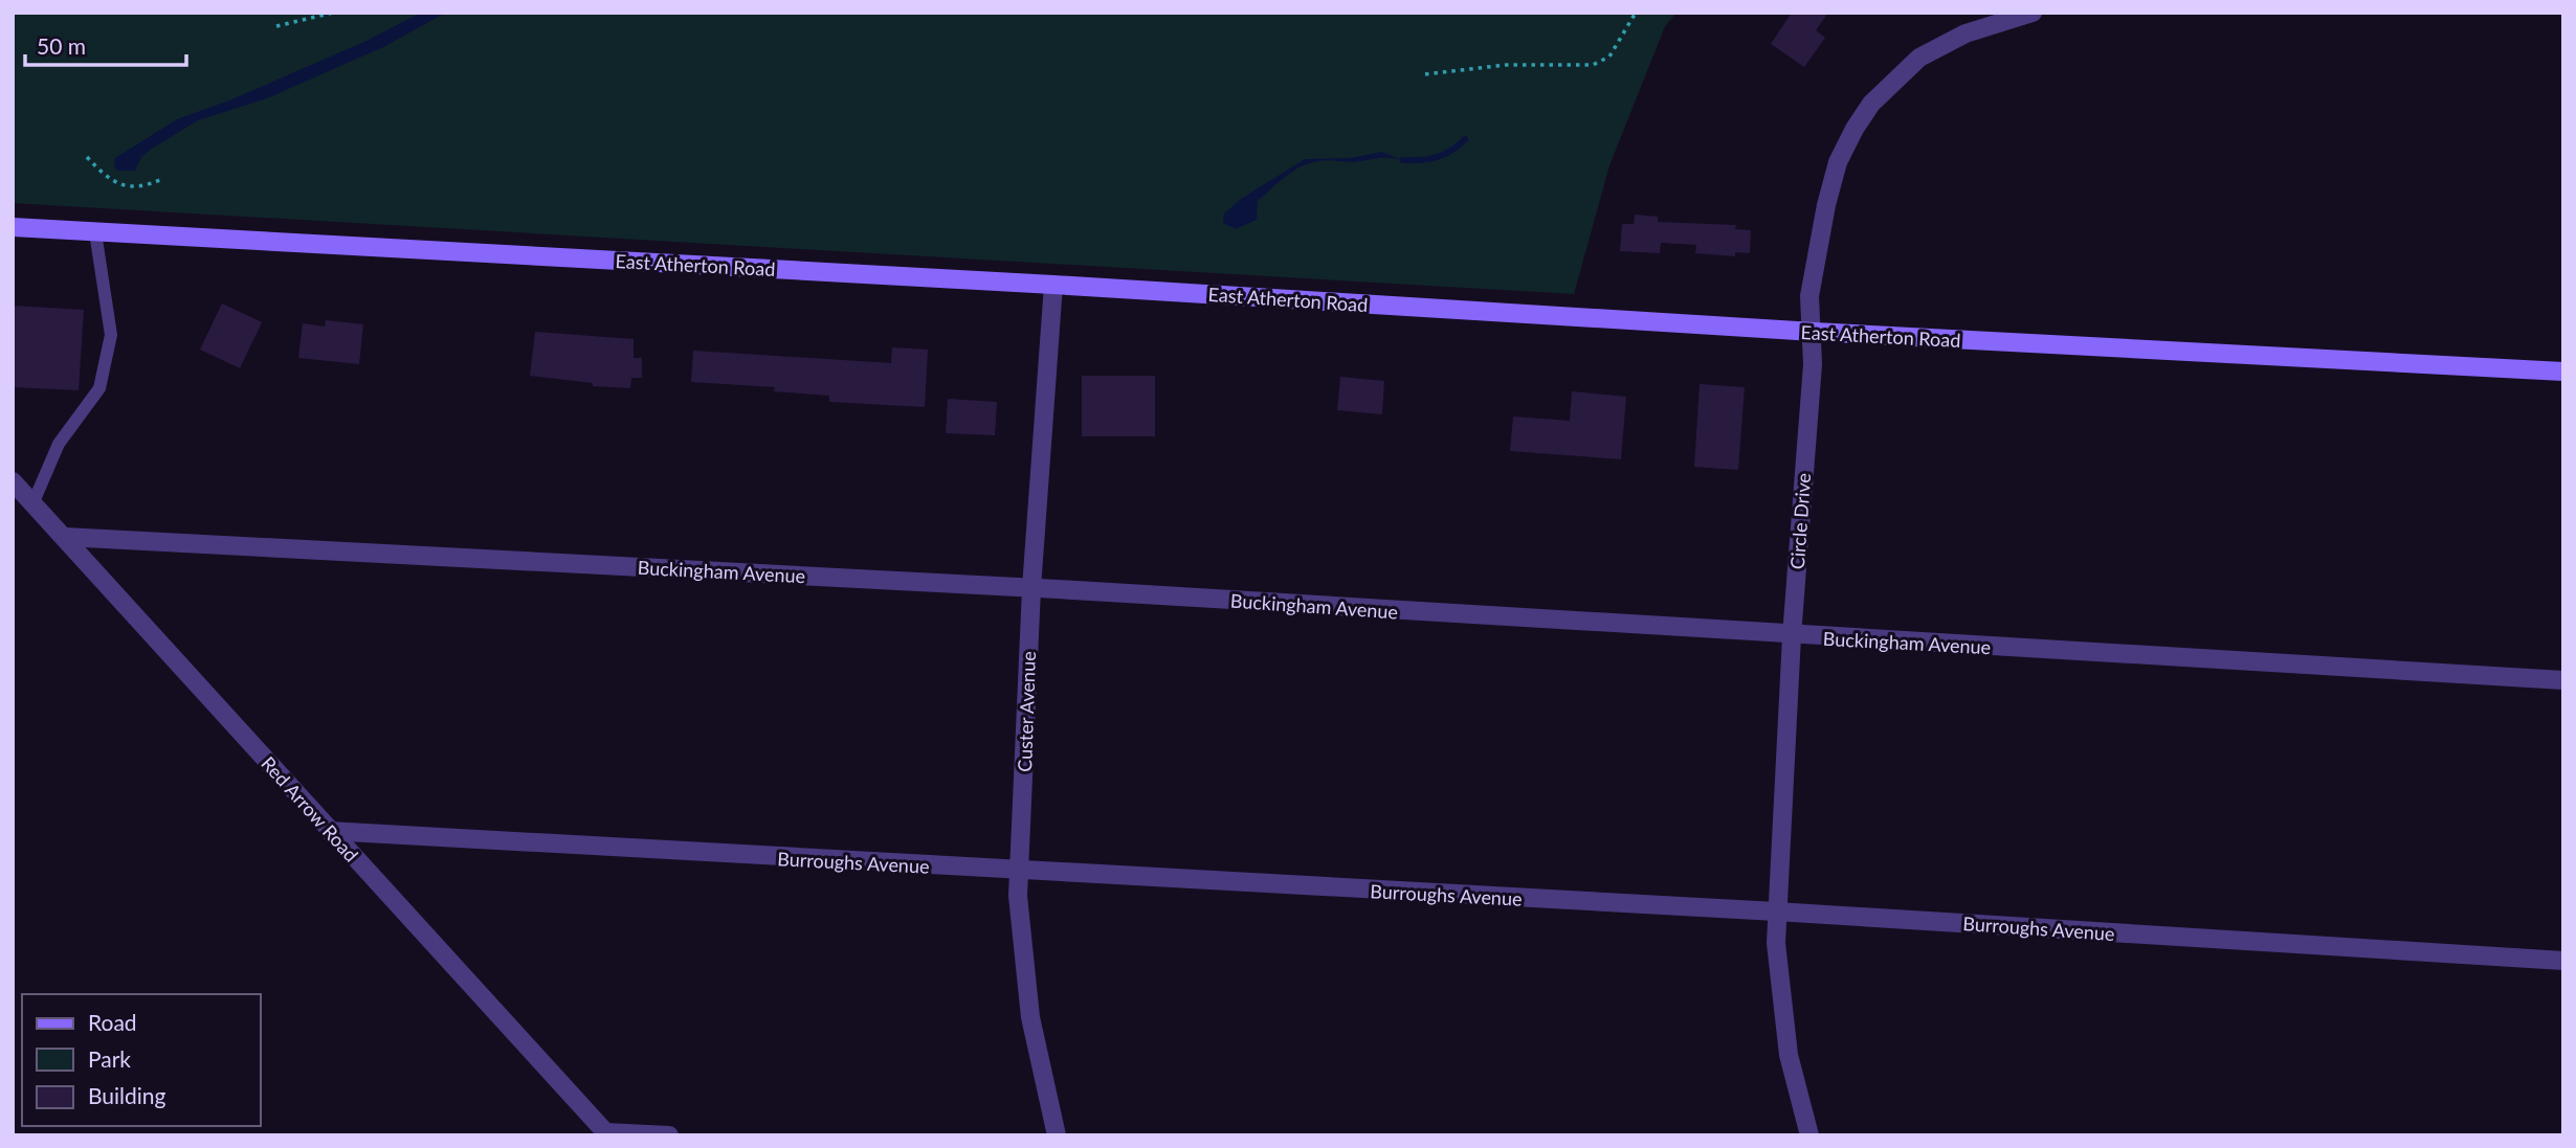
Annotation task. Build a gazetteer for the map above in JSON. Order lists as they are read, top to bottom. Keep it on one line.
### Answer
{"streets":{"street":["East Atherton Road","Circle Drive","Buckingham Avenue","Custer Avenue","Red Arrow Road","Burroughs Avenue"]},"crossings":[["East Atherton Road","Circle Drive"],["East Atherton Road","Custer Avenue"],["Circle Drive","Buckingham Avenue"],["Circle Drive","Burroughs Avenue"],["Buckingham Avenue","Custer Avenue"],["Buckingham Avenue","Red Arrow Road"],["Custer Avenue","Burroughs Avenue"],["Red Arrow Road","Burroughs Avenue"]],"legend":["Road","Park","Building"],"scale_bar":"50 m"}
